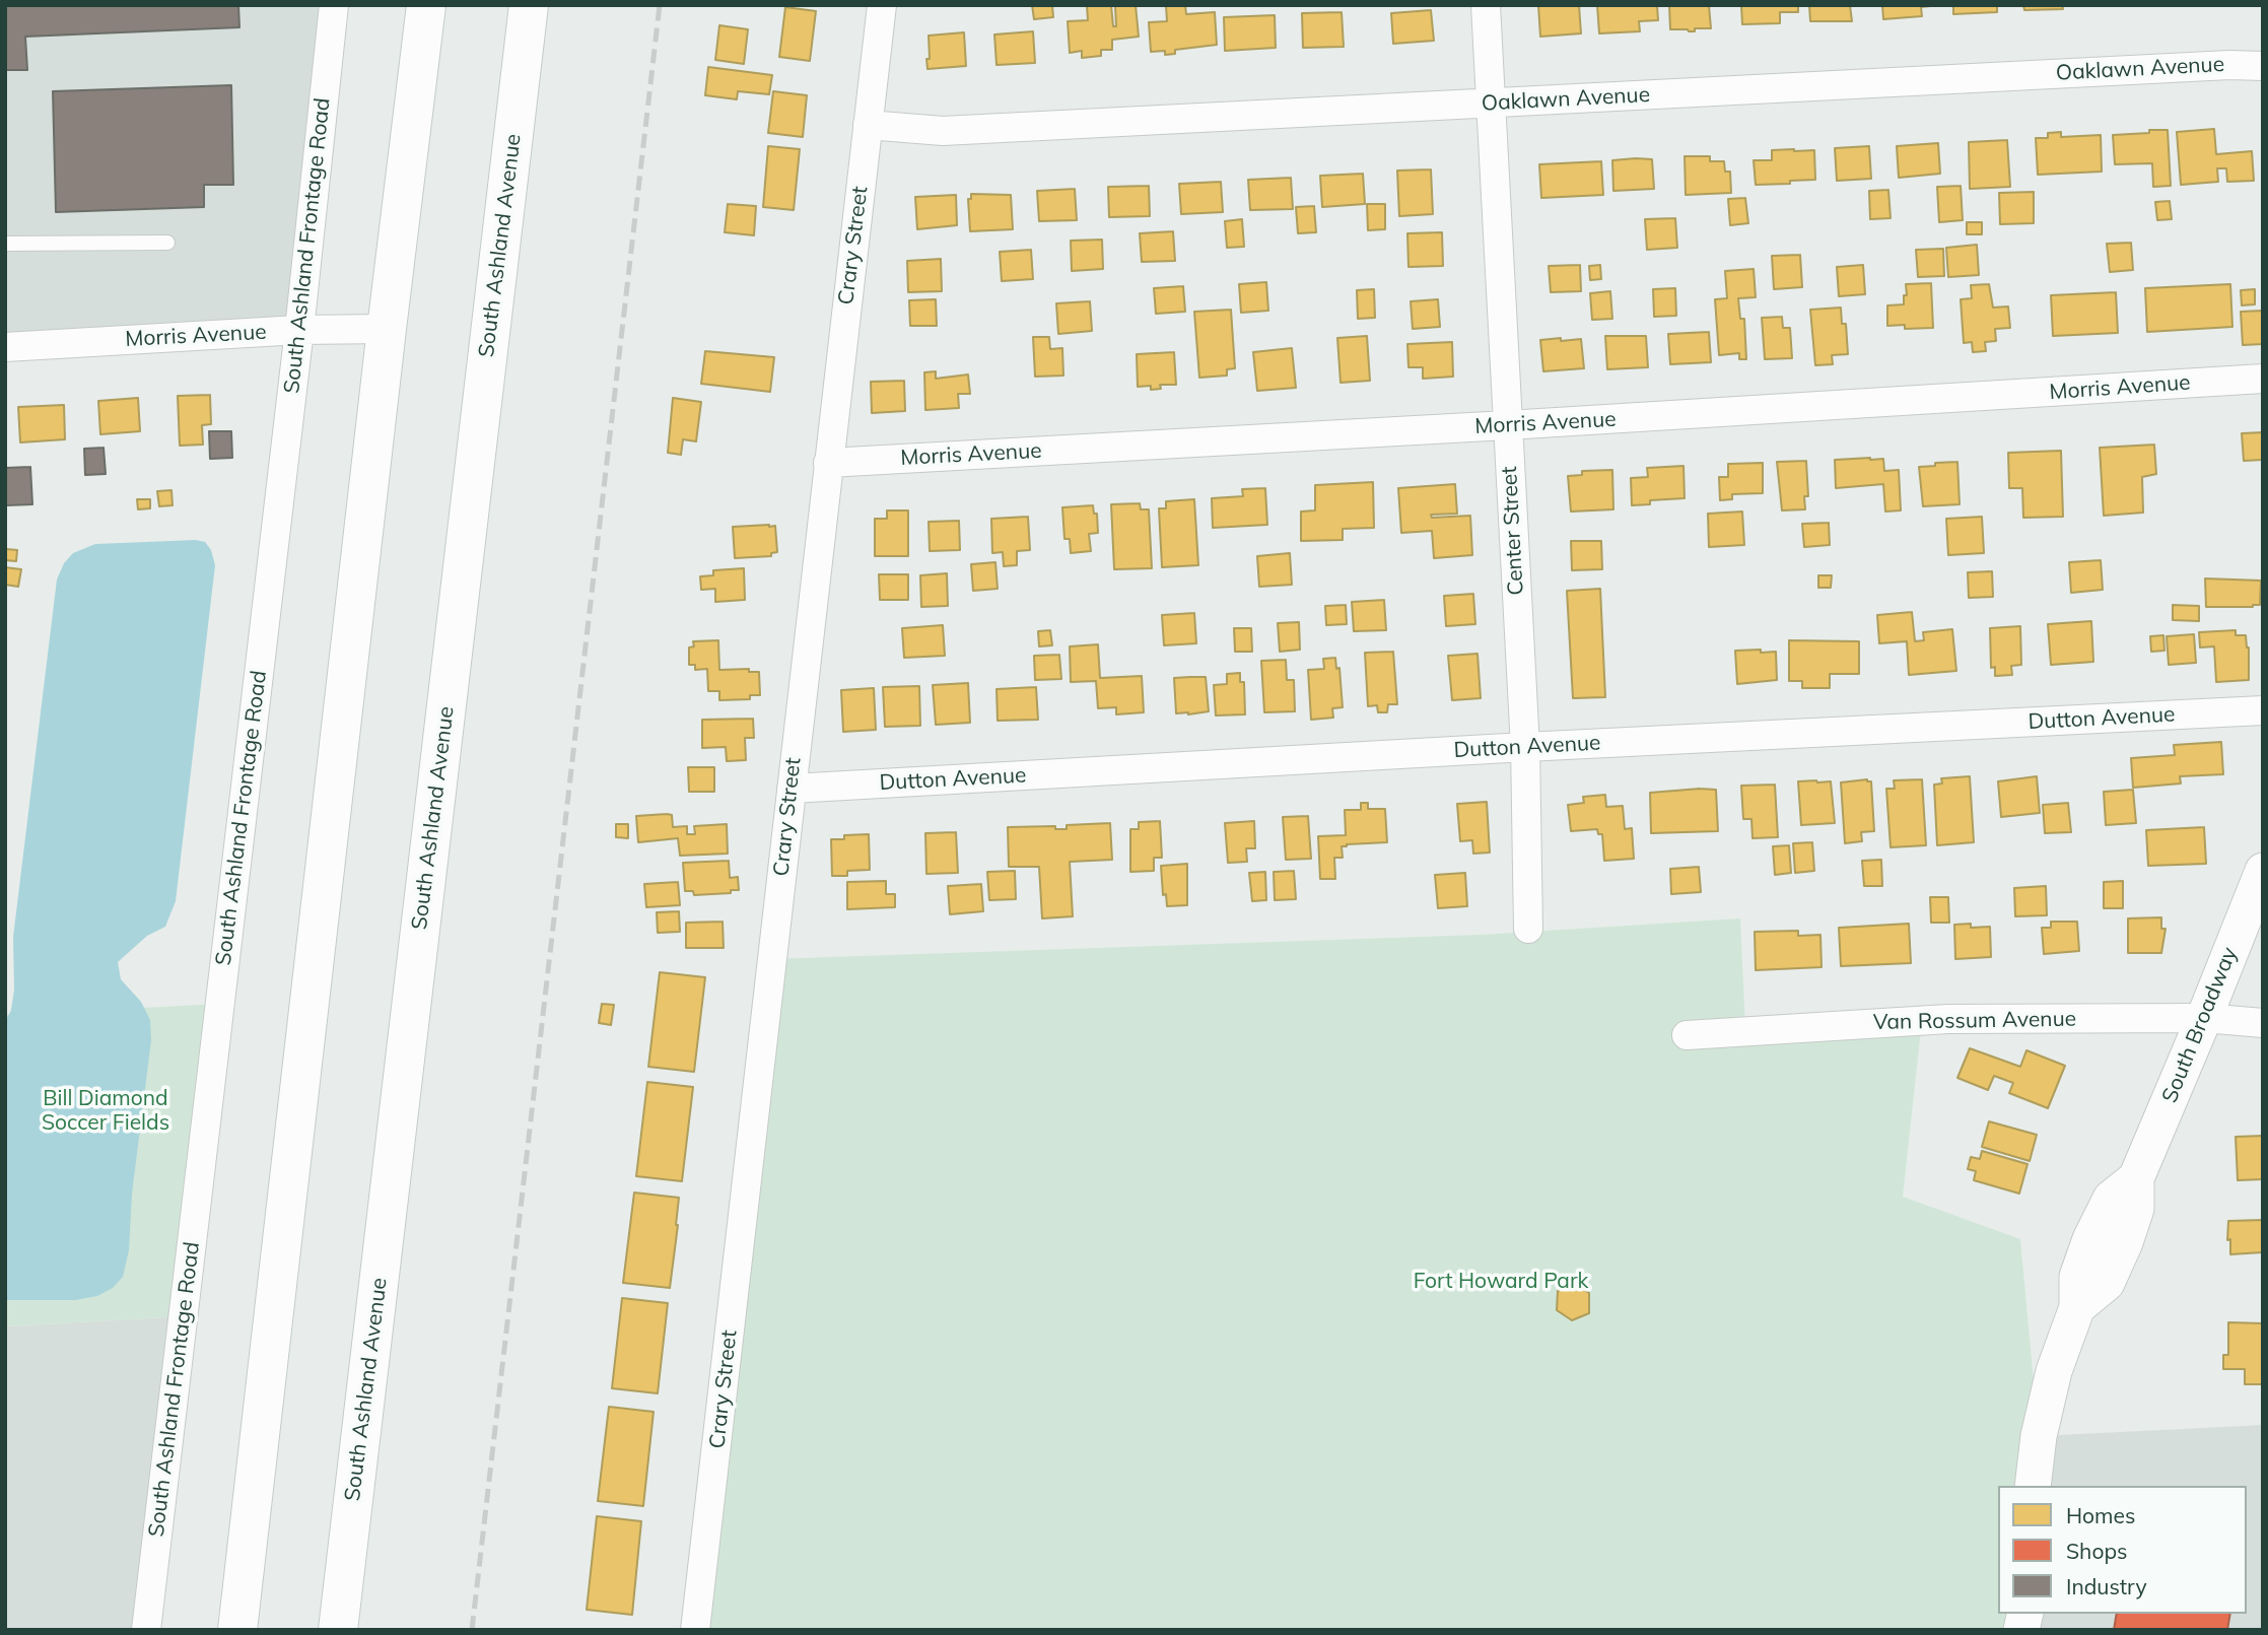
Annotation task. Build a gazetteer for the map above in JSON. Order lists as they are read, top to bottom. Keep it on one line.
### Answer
{"streets":{"main road":["South Ashland Avenue"],"street":["Oaklawn Avenue","South Ashland Frontage Road","Crary Street","Morris Avenue","Center Street","Dutton Avenue","Van Rossum Avenue","South Broadway"]},"crossings":[["Oaklawn Avenue","Crary Street"],["Oaklawn Avenue","Center Street"],["South Ashland Frontage Road","Morris Avenue"],["Crary Street","Morris Avenue"],["Crary Street","Dutton Avenue"],["Morris Avenue","Center Street"],["Center Street","Dutton Avenue"],["Van Rossum Avenue","South Broadway"]],"parks":["Bill Diamond Soccer Fields","Fort Howard Park"],"legend":["Homes","Shops","Industry"]}
